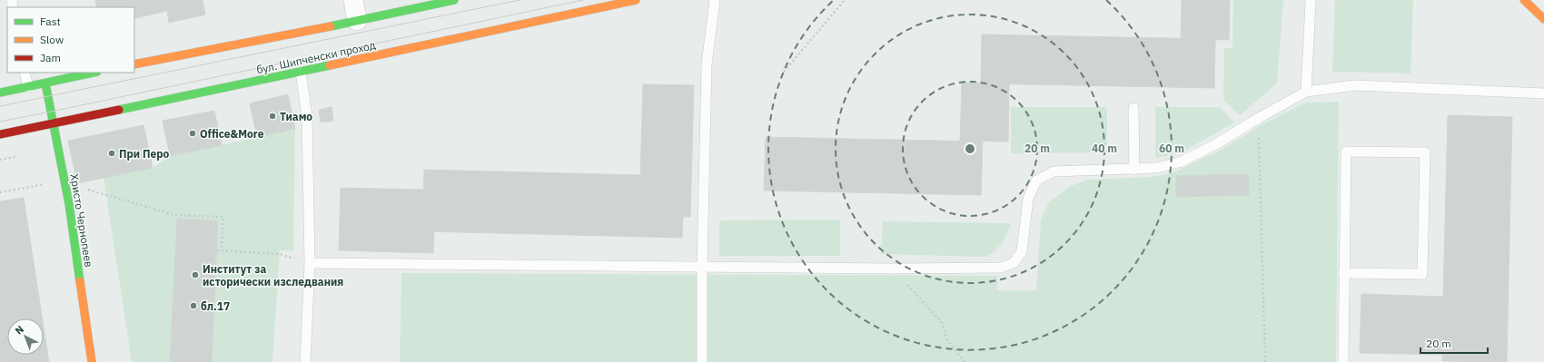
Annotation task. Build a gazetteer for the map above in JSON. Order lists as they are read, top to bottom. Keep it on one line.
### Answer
{"streets":{"main road":["бул. Шипченски проход","Христо Чернопеев"]},"crossings":[["бул. Шипченски проход","Христо Чернопеев"]],"places":["Тиамо","Office&More","При Перо","Институт за исторически изследвания","бл.17"],"legend":["Fast","Slow","Jam"],"scale_bar":"20 m","north":"top left","rings":["20 m","40 m","60 m"]}
